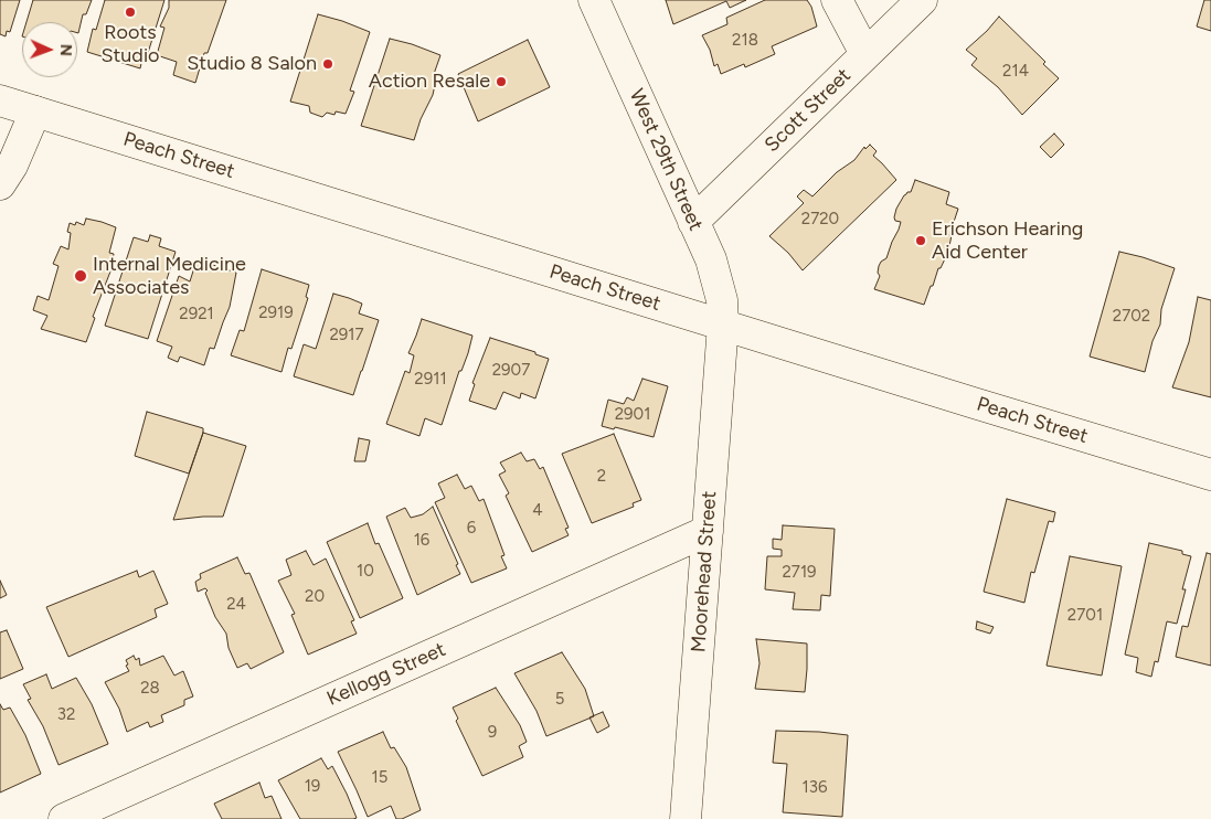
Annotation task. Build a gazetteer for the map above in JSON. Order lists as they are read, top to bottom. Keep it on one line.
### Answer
{"streets":{"street":["Scott Street","Peach Street","West 29th Street","Moorehead Street","Kellogg Street"]},"crossings":[["Scott Street","West 29th Street"],["Peach Street","West 29th Street"],["Peach Street","Moorehead Street"],["West 29th Street","Moorehead Street"],["Moorehead Street","Kellogg Street"]],"places":["Roots Studio","Studio 8 Salon","Action Resale","Erichson Hearing Aid Center","Internal Medicine Associates"],"house_numbers":["218","214","2720","2919","2921","2702","2917","2907","2911","2901","2","4","6","16","10","2719","20","24","2701","28","5","32","9","15","19","136"],"north":"right"}
